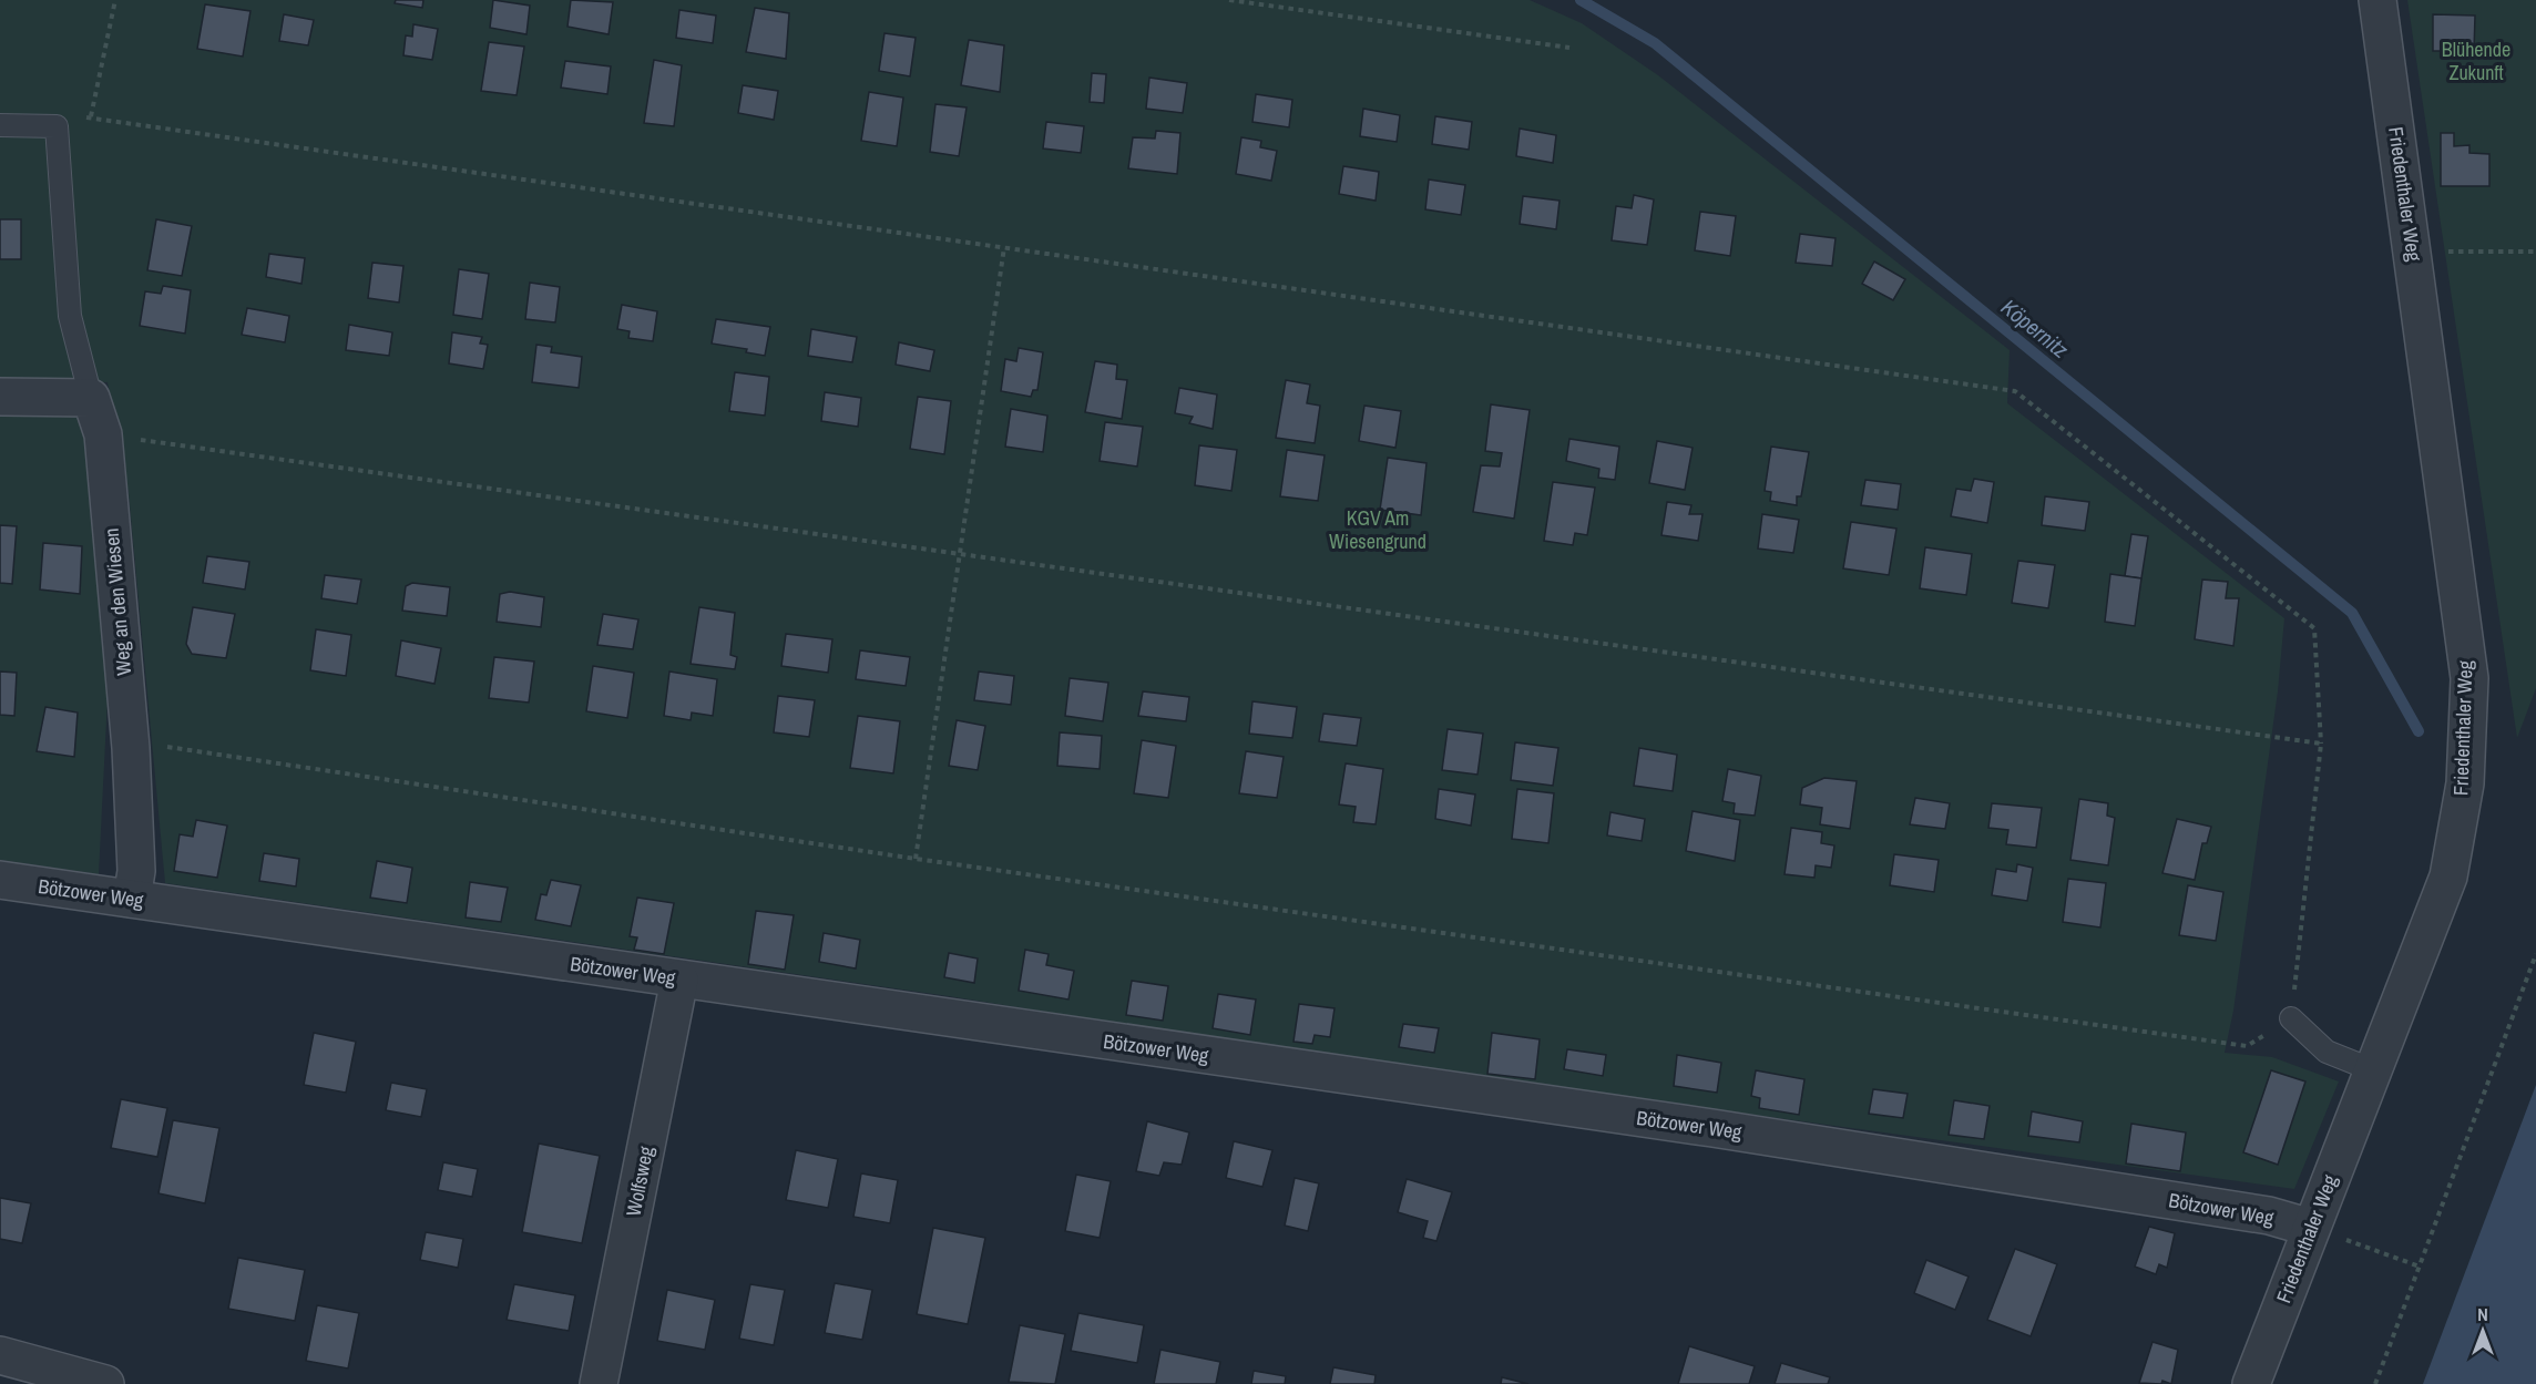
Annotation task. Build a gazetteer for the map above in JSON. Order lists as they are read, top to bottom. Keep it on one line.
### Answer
{"streets":{"street":["Friedenthaler Weg","Weg an den Wiesen","Bötzower Weg","Wolfsweg"]},"crossings":[["Friedenthaler Weg","Bötzower Weg"],["Weg an den Wiesen","Bötzower Weg"],["Bötzower Weg","Wolfsweg"]],"water":["Köpernitz"],"parks":["Blühende Zukunft","KGV Am Wiesengrund"],"north":"top"}
